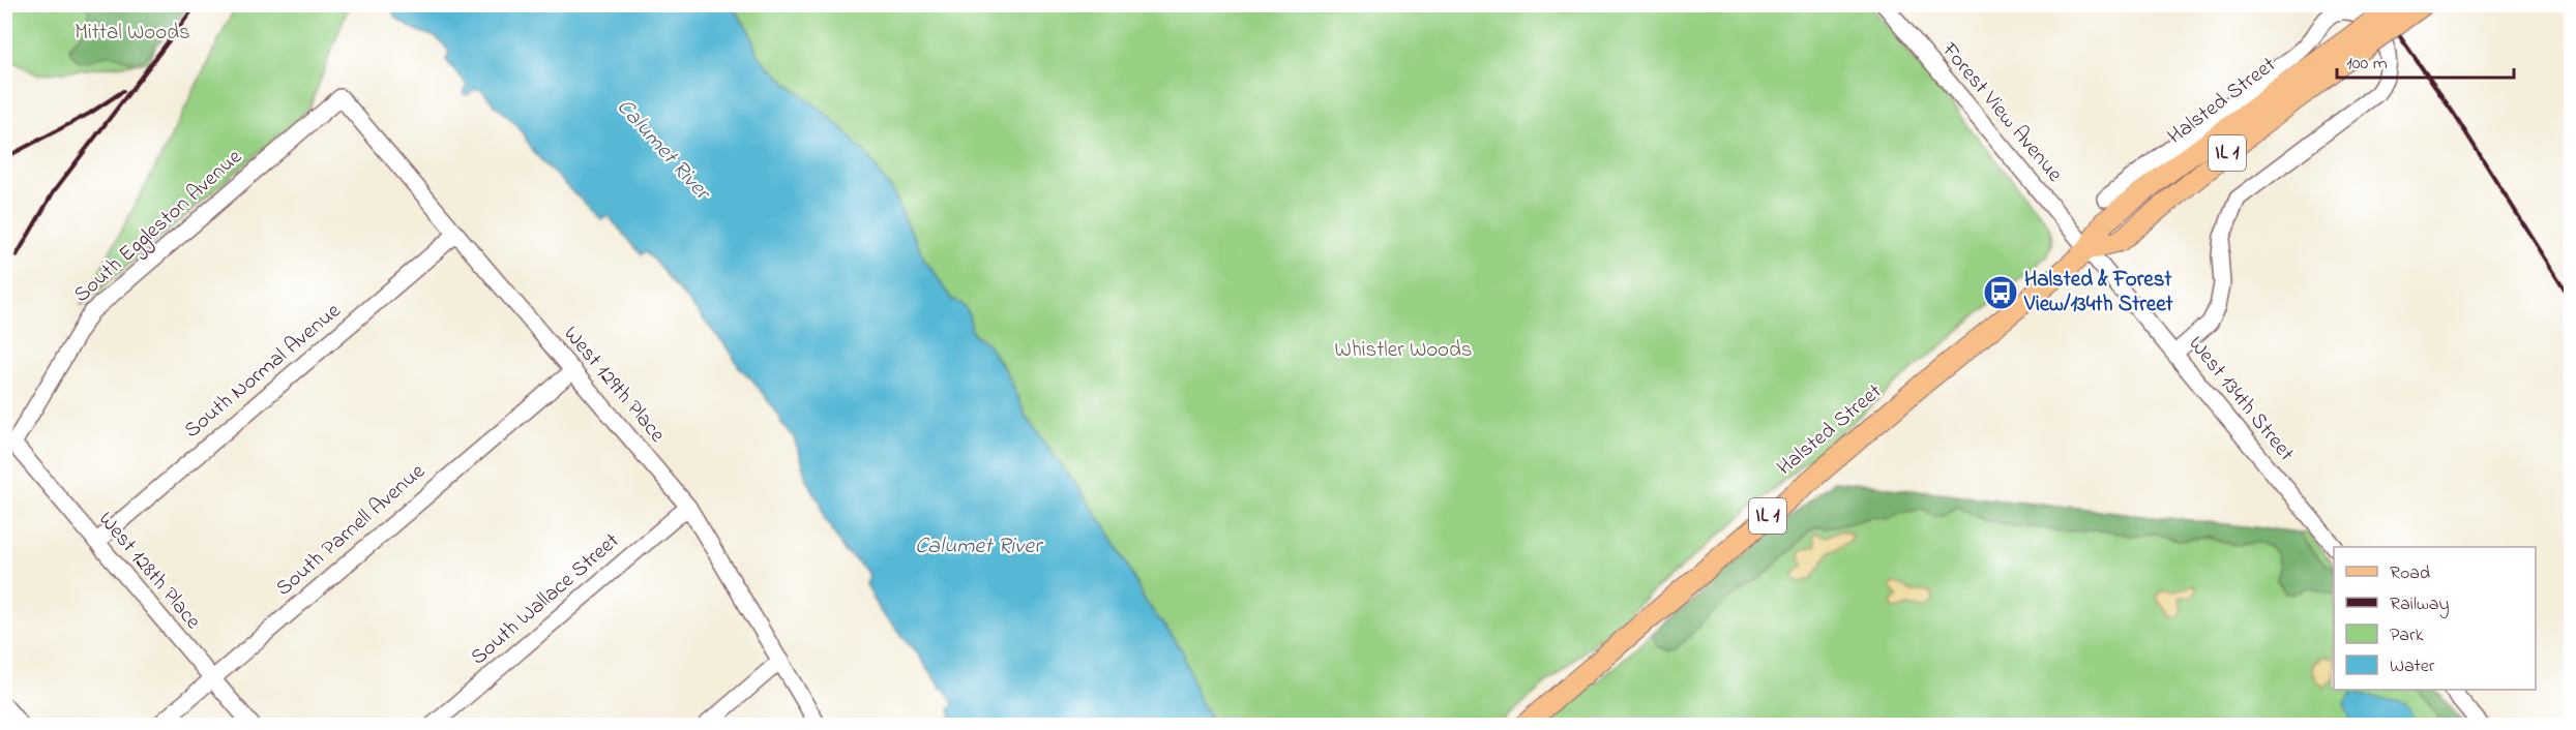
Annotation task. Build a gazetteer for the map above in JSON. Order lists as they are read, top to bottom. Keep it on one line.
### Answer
{"streets":{"main road":["Halsted Street","IL 1"],"street":["Forest View Avenue","South Eggleston Avenue","South Normal Avenue","West 129th Place","West 134th Street","South Parnell Avenue","West 128th Place","South Wallace Street"]},"crossings":[["Halsted Street","Forest View Avenue"],["Halsted Street","West 134th Street"],["Forest View Avenue","West 134th Street"],["South Eggleston Avenue","West 129th Place"],["South Eggleston Avenue","West 128th Place"],["South Normal Avenue","West 129th Place"],["South Normal Avenue","West 128th Place"],["West 129th Place","South Parnell Avenue"],["West 129th Place","South Wallace Street"],["South Parnell Avenue","West 128th Place"]],"water":["Calumet River"],"parks":["Mittal Woods","Whistler Woods"],"places":{"bus stop":["Halsted & Forest View/134th Street"]},"legend":["Road","Railway","Park","Water"],"scale_bar":"100 m"}
